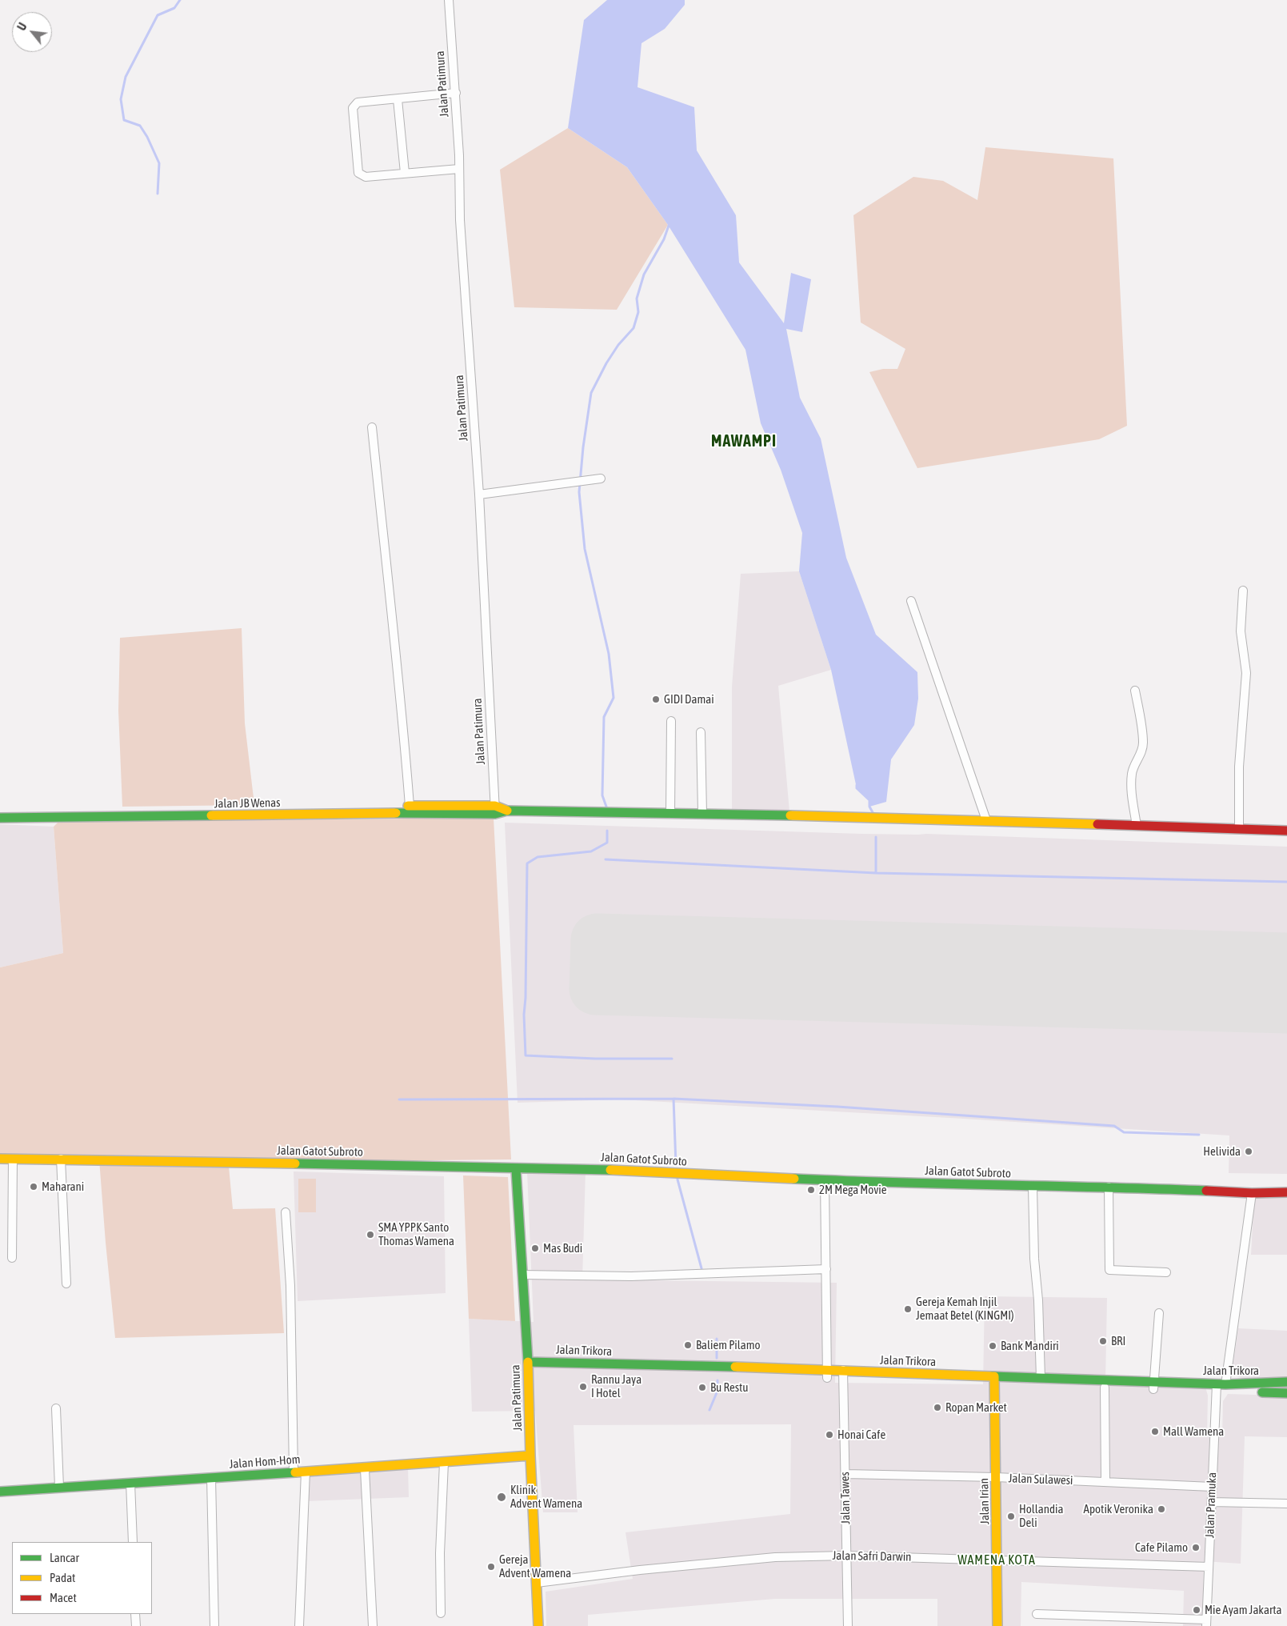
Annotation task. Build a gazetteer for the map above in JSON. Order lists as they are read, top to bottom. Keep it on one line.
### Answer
{"streets":{"main road":["Jalan Patimura","Jalan JB Wenas","Jalan Gatot Subroto","Jalan Trikora","Jalan Hom-Hom","Jalan Irian"],"street":["Jalan Sulawesi","Jalan Tawes","Jalan Pramuka","Jalan Safri Darwin"]},"crossings":[["Jalan Patimura","Jalan JB Wenas"],["Jalan Patimura","Jalan Gatot Subroto"],["Jalan Patimura","Jalan Trikora"],["Jalan Patimura","Jalan Hom-Hom"],["Jalan Patimura","Jalan Safri Darwin"],["Jalan Gatot Subroto","Jalan Pramuka"],["Jalan Trikora","Jalan Tawes"],["Jalan Trikora","Jalan Irian"],["Jalan Trikora","Jalan Pramuka"],["Jalan Sulawesi","Jalan Tawes"],["Jalan Sulawesi","Jalan Irian"],["Jalan Sulawesi","Jalan Pramuka"],["Jalan Tawes","Jalan Safri Darwin"],["Jalan Irian","Jalan Safri Darwin"],["Jalan Pramuka","Jalan Safri Darwin"]],"districts":["MAWAMPI","WAMENA KOTA"],"places":["GIDI Damai","Helivida","Maharani","2M Mega Movie","SMA YPPK Santo Thomas Wamena","Mas Budi","Gereja Kemah Injil Jemaat Betel (KINGMI)","BRI","Baliem Pilamo","Bank Mandiri","Rannu Jaya I Hotel","Bu Restu","Ropan Market","Mall Wamena","Honai Cafe","Klinik Advent Wamena","Apotik Veronika","Hollandia Deli","Cafe Pilamo","Gereja Advent Wamena","Mie Ayam Jakarta"],"legend":["Lancar","Padat","Macet"],"north":"top left"}
